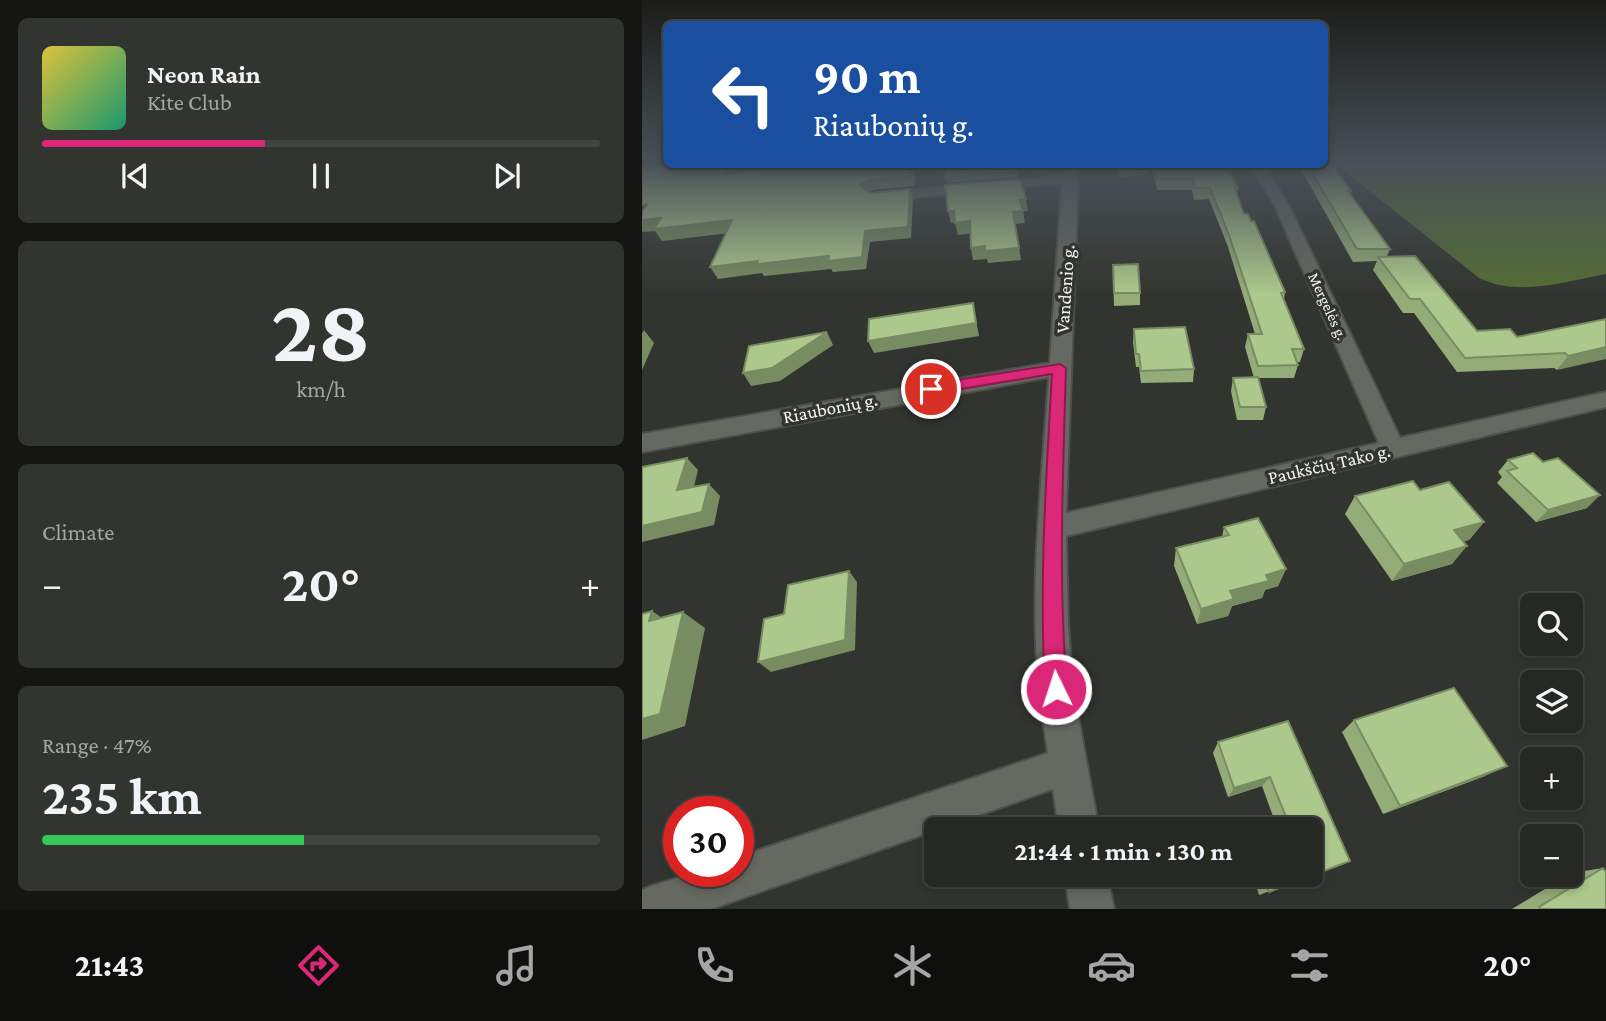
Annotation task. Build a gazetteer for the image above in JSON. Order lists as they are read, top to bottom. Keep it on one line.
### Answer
{"streets":{"street":["Vandenio g.","Mergelės g.","Riaubonių g.","Paukščių Tako g."]},"crossings":[["Vandenio g.","Riaubonių g."],["Vandenio g.","Paukščių Tako g."],["Mergelės g.","Paukščių Tako g."]],"page":{"turn":["90 m","Riaubonių g."],"song":["Neon Rain","Kite Club"],"tile":[["28","km/h"],"Climate",["Range · 47%","235 km"]],"heat":["−","20°","+"],"map_buttons":["+","−"],"limit":"30","trip":"21:44 · 1 min · 130 m","tabs":["21:43","20°"]}}
